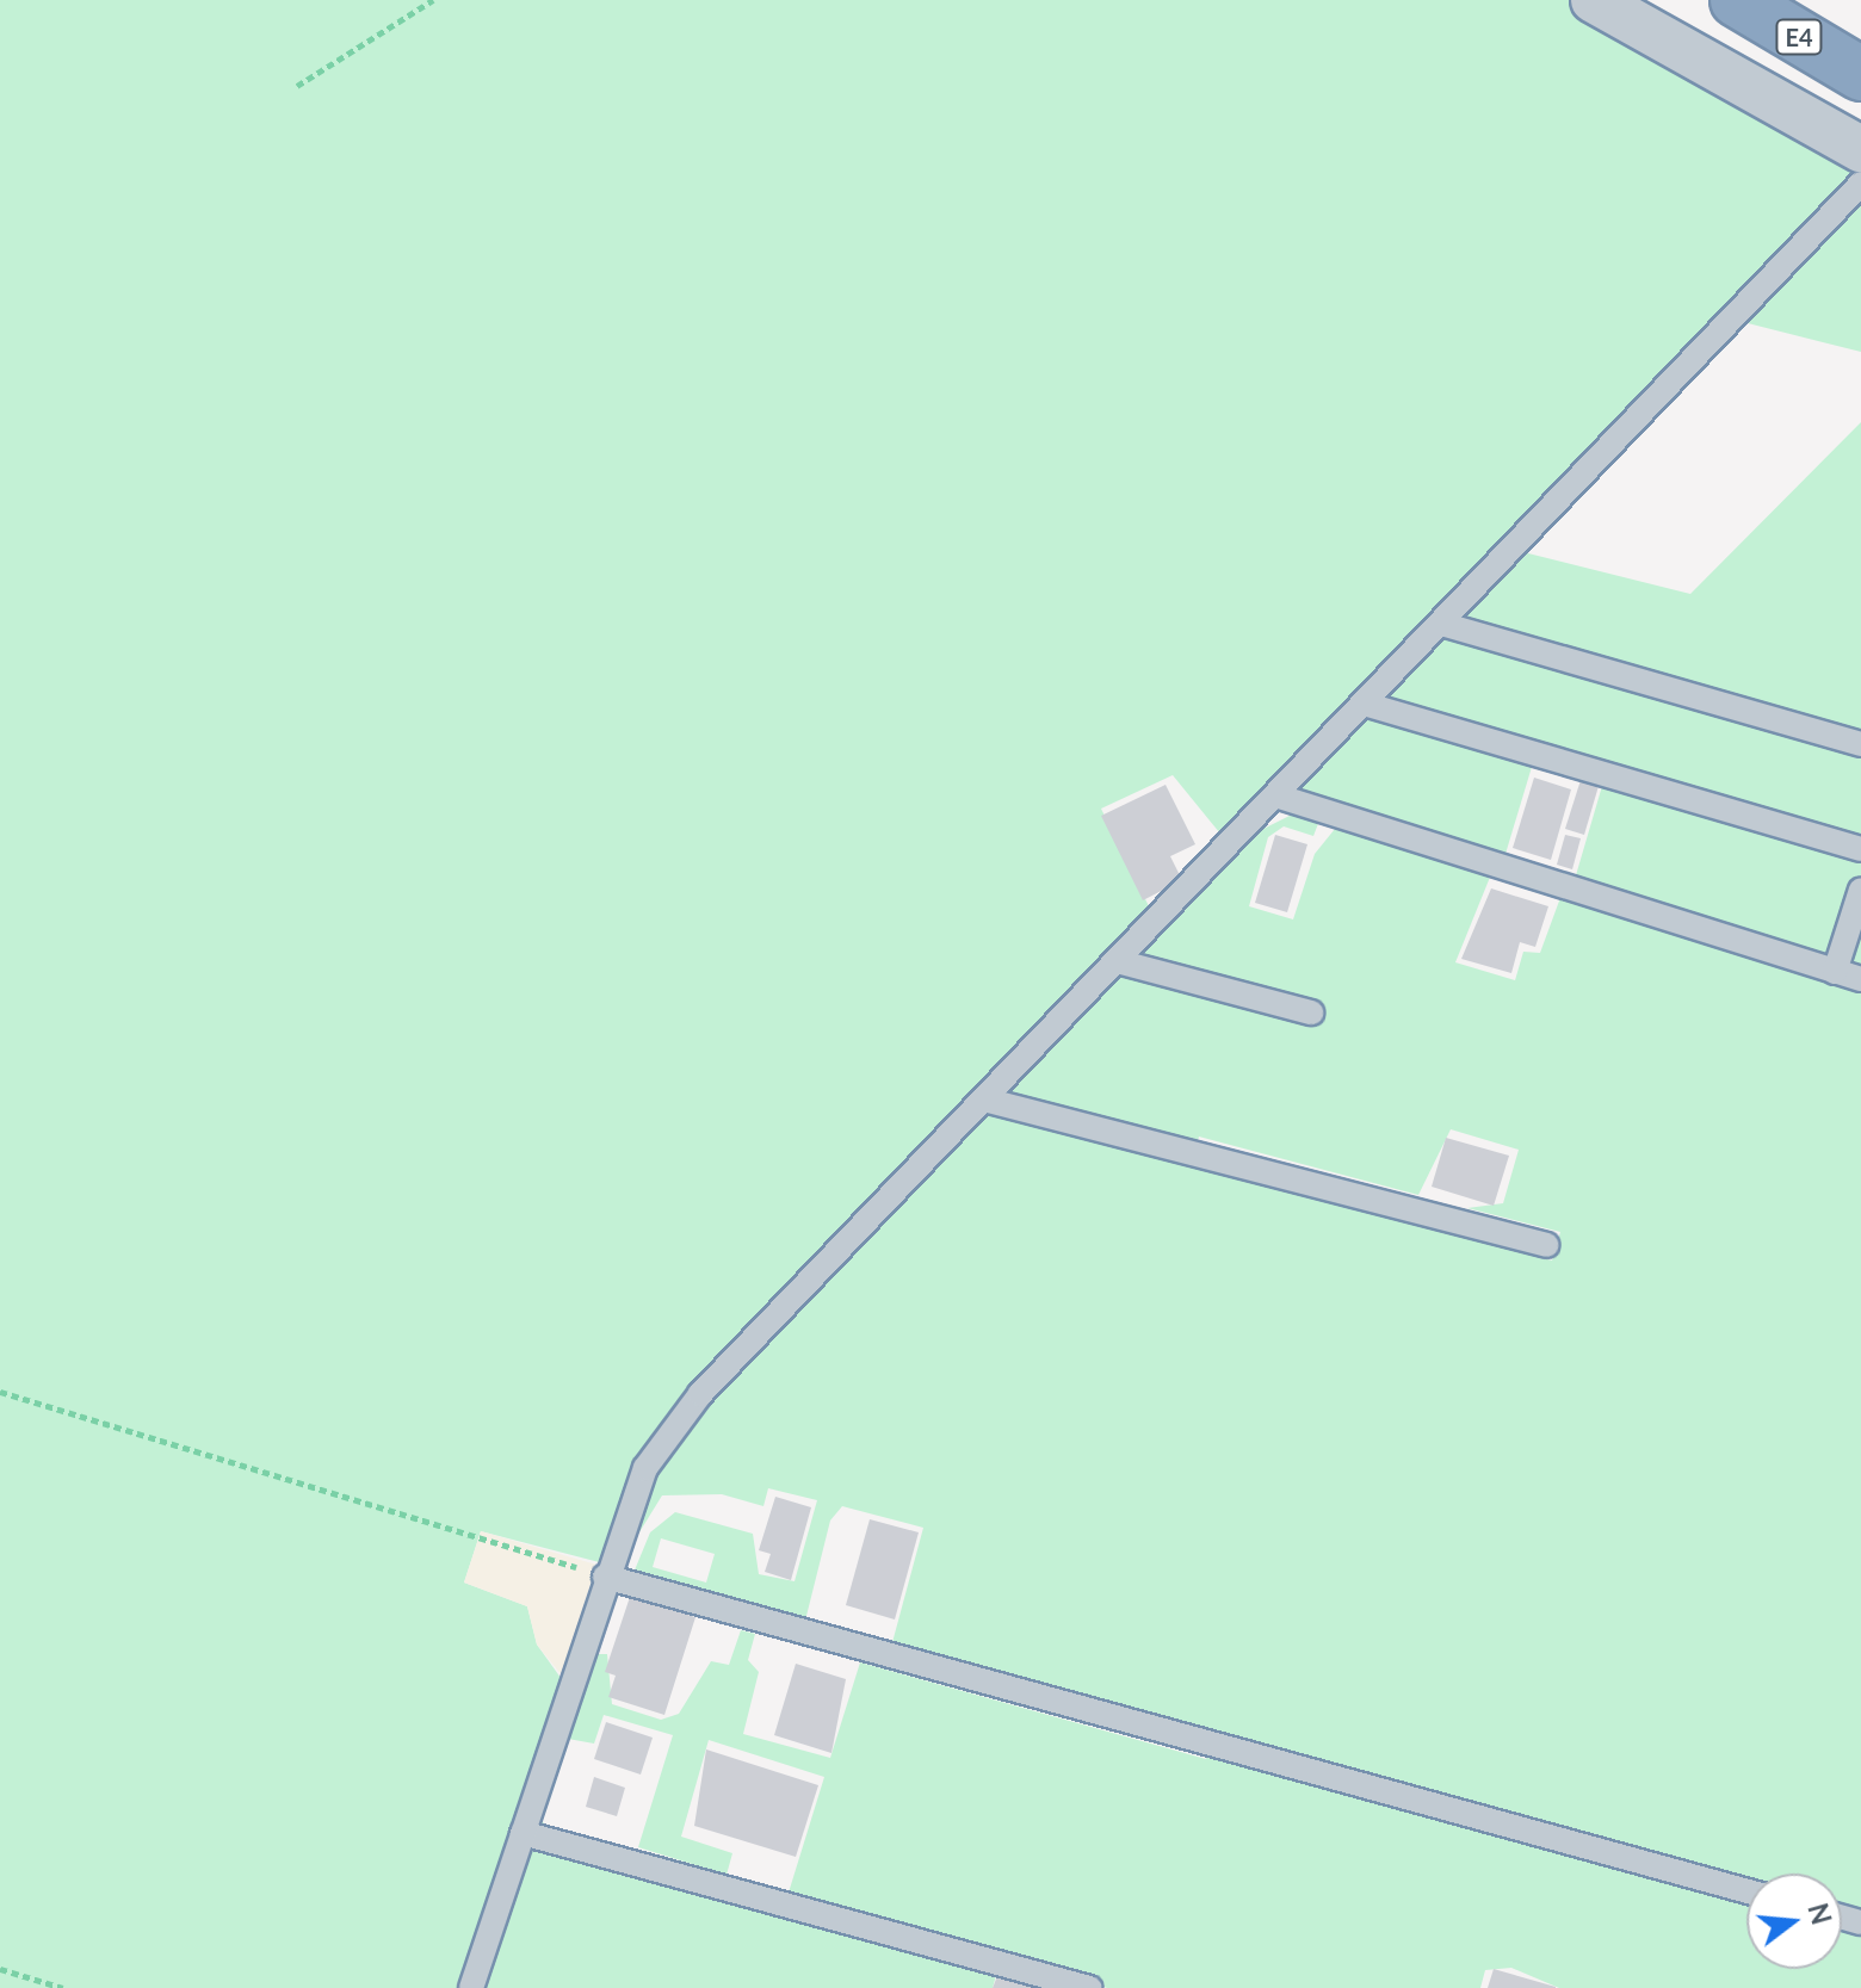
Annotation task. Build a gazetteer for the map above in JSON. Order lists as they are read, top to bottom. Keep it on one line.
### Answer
{"streets":{"highway":["E4"]},"north":"right"}
